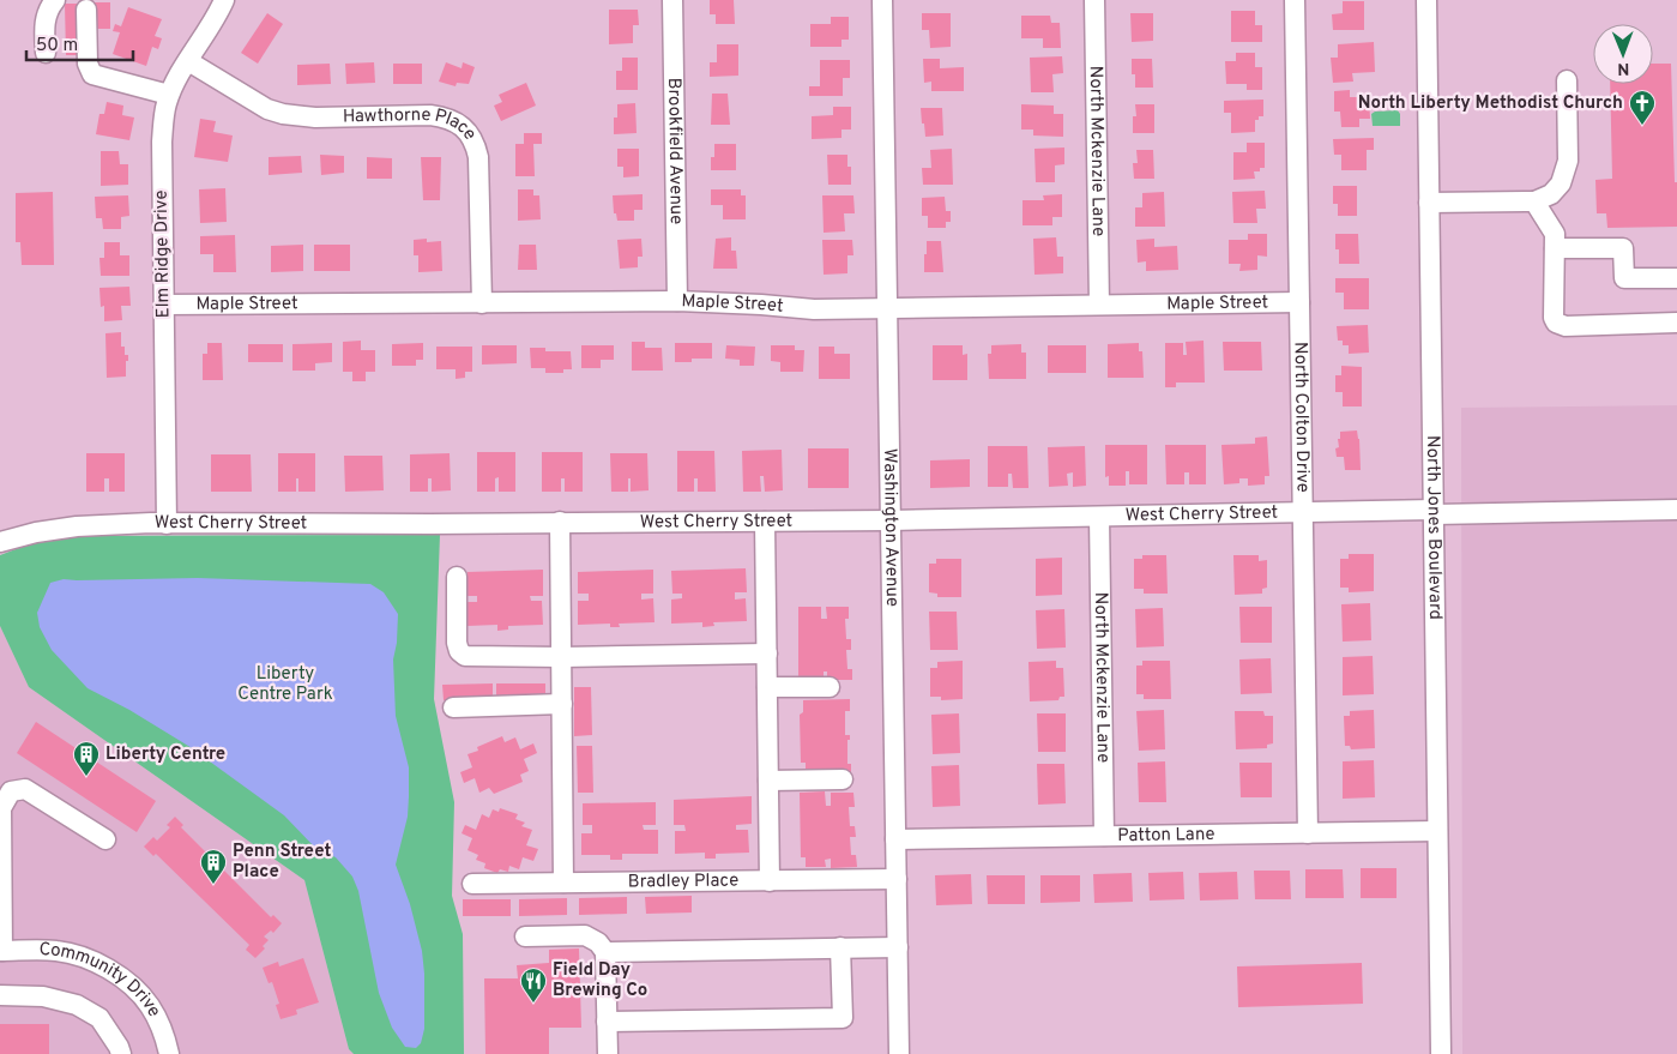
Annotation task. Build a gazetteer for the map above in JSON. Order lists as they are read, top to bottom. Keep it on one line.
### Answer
{"streets":{"street":["Hawthorne Place","Brookfield Avenue","North Mckenzie Lane","Elm Ridge Drive","Maple Street","North Colton Drive","West Cherry Street","Washington Avenue","North Jones Boulevard","Patton Lane","Bradley Place","Community Drive"]},"crossings":[["Hawthorne Place","Elm Ridge Drive"],["Hawthorne Place","Maple Street"],["Brookfield Avenue","Maple Street"],["North Mckenzie Lane","Maple Street"],["North Mckenzie Lane","West Cherry Street"],["North Mckenzie Lane","Patton Lane"],["Elm Ridge Drive","Maple Street"],["Elm Ridge Drive","West Cherry Street"],["Maple Street","North Colton Drive"],["Maple Street","Washington Avenue"],["North Colton Drive","West Cherry Street"],["North Colton Drive","Patton Lane"],["West Cherry Street","Washington Avenue"],["West Cherry Street","North Jones Boulevard"],["Washington Avenue","Patton Lane"],["Washington Avenue","Bradley Place"],["North Jones Boulevard","Patton Lane"]],"parks":["Liberty Centre Park"],"places":{"church":["North Liberty Methodist Church"],"building":["Liberty Centre","Penn Street Place"],"restaurant":["Field Day Brewing Co"]},"scale_bar":"50 m","north":"bottom"}
